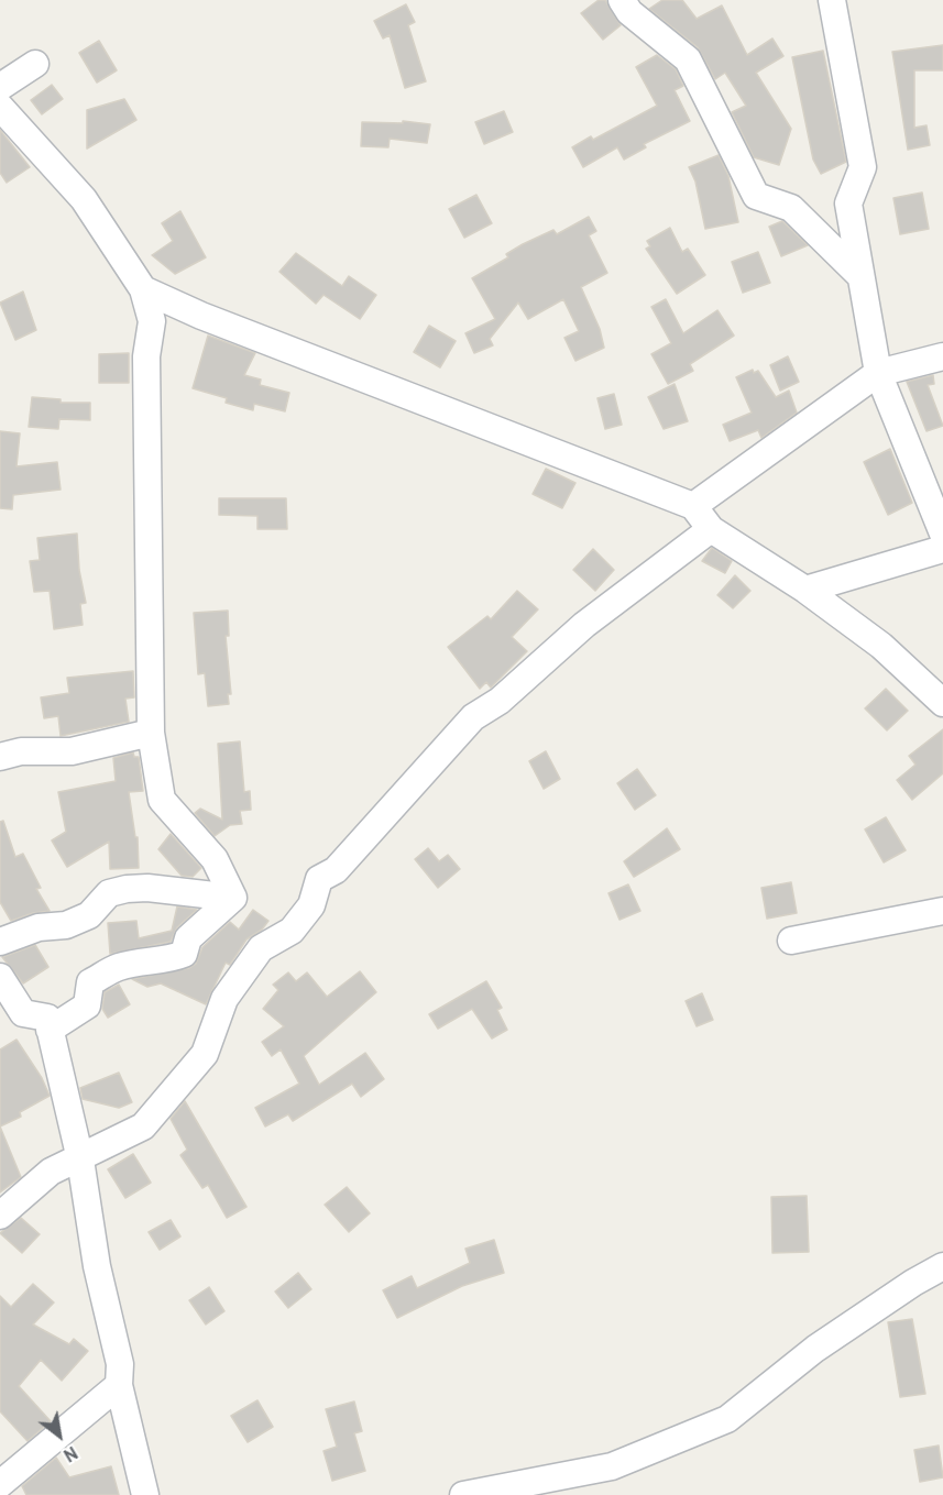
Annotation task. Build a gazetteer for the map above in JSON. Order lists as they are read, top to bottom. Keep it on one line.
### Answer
{"north":"bottom right"}
